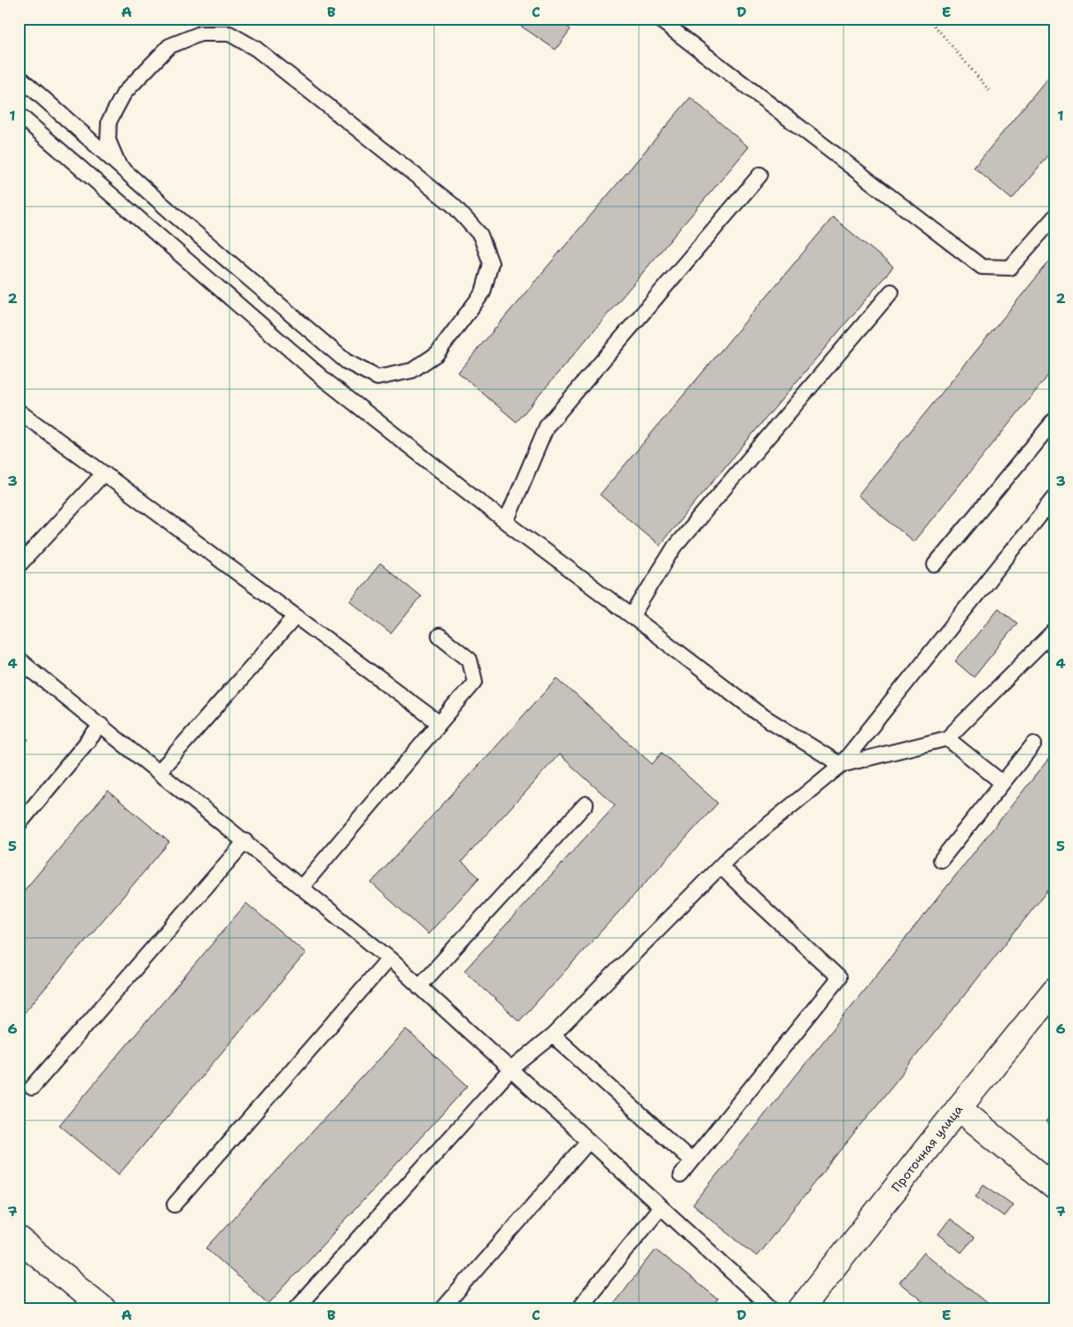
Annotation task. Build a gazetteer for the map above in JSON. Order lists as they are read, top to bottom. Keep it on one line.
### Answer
{"streets":{"street":["Проточная улица"]},"grid":{"columns":["A","B","C","D","E"],"rows":["1","2","3","4","5","6","7"]}}
